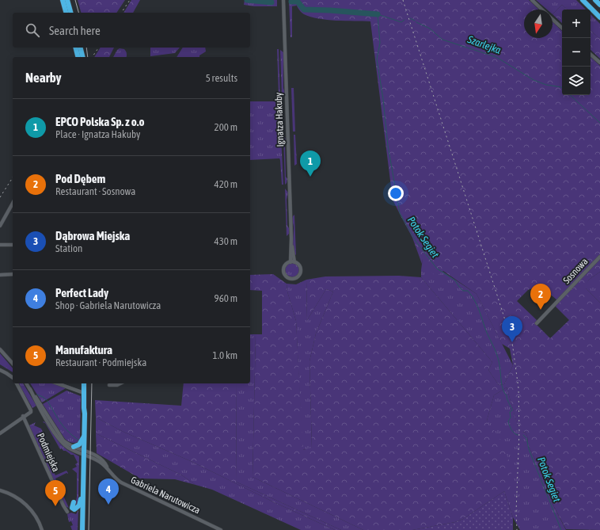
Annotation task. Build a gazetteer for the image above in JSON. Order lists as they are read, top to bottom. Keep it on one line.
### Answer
{"streets":{"street":["Ignatza Hakuby","Sosnowa","Podmiejska","Gabriela Narutowicza"]},"water":["Szarlejka","Potok Segiet"],"north":"bottom","page":{"map_buttons":["+","−"],"search":"Search here","heading":["Nearby","5 results"],"list":[{"mark":"1","name":"EPCO Polska Sp. z o.o","note":"Place · Ignatza Hakuby","value":"200 m"},{"mark":"2","name":"Pod Dębem","note":"Restaurant · Sosnowa","value":"420 m"},{"mark":"3","name":"Dąbrowa Miejska","note":"Station","value":"430 m"},{"mark":"4","name":"Perfect Lady","note":"Shop · Gabriela Narutowicza","value":"960 m"},{"mark":"5","name":"Manufaktura","note":"Restaurant · Podmiejska","value":"1.0 km"}],"pins":["1","2","3","4","5"]}}
